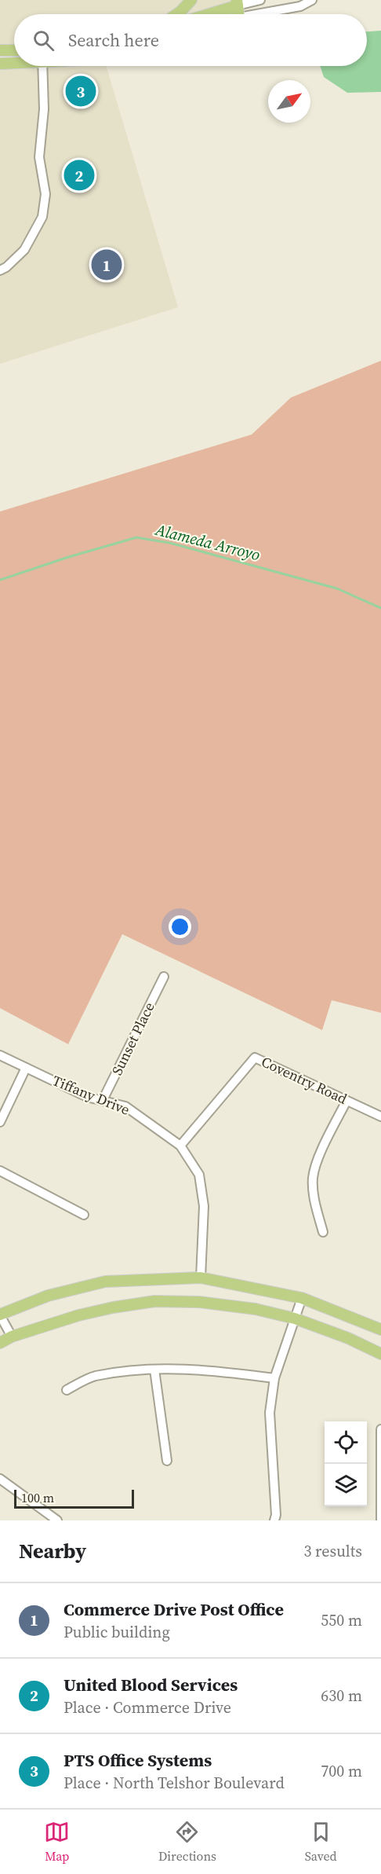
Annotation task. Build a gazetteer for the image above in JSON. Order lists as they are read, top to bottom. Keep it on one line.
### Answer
{"streets":{"street":["Sunset Place","Coventry Road","Tiffany Drive"]},"crossings":[["Sunset Place","Tiffany Drive"],["Coventry Road","Tiffany Drive"]],"water":["Alameda Arroyo"],"scale_bar":"100 m","north":"top right","page":{"search":"Search here","pins":["3","2","1"],"scale":"100 m","heading":["Nearby","3 results"],"list":[{"mark":"1","name":"Commerce Drive Post Office","note":"Public building","value":"550 m"},{"mark":"2","name":"United Blood Services","note":"Place · Commerce Drive","value":"630 m"},{"mark":"3","name":"PTS Office Systems","note":"Place · North Telshor Boulevard","value":"700 m"}],"nav":["Map","Directions","Saved"]}}
